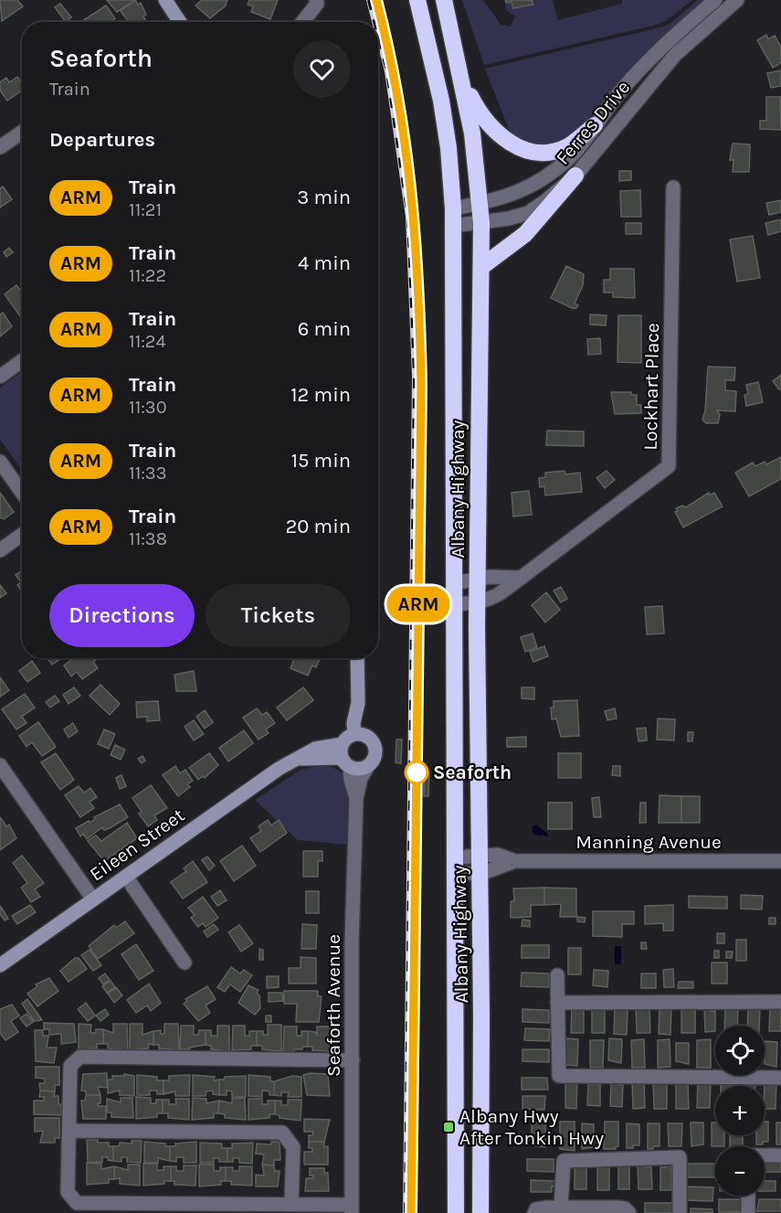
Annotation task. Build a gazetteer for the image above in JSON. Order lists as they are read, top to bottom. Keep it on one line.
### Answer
{"streets":{"highway":["Albany Highway"],"street":["Ferres Drive","Lockhart Place","Manning Avenue","Eileen Street","Seaforth Avenue"]},"crossings":[["Ferres Drive","Albany Highway"],["Lockhart Place","Albany Highway"],["Albany Highway","Manning Avenue"],["Eileen Street","Seaforth Avenue"]],"places":{"other":["Seaforth"],"transit":["Albany Hwy After Tonkin Hwy"]},"page":{"on_map":"ARM","heading":[["Seaforth","Train"],"Departures"],"list":[{"mark":"ARM","name":"Train","note":"11:21","value":"3 min"},{"mark":"ARM","name":"Train","note":"11:22","value":"4 min"},{"mark":"ARM","name":"Train","note":"11:24","value":"6 min"},{"mark":"ARM","name":"Train","note":"11:30","value":"12 min"},{"mark":"ARM","name":"Train","note":"11:33","value":"15 min"},{"mark":"ARM","name":"Train","note":"11:38","value":"20 min"}],"buttons":["Directions","Tickets"],"map_buttons":["+","−"]}}
